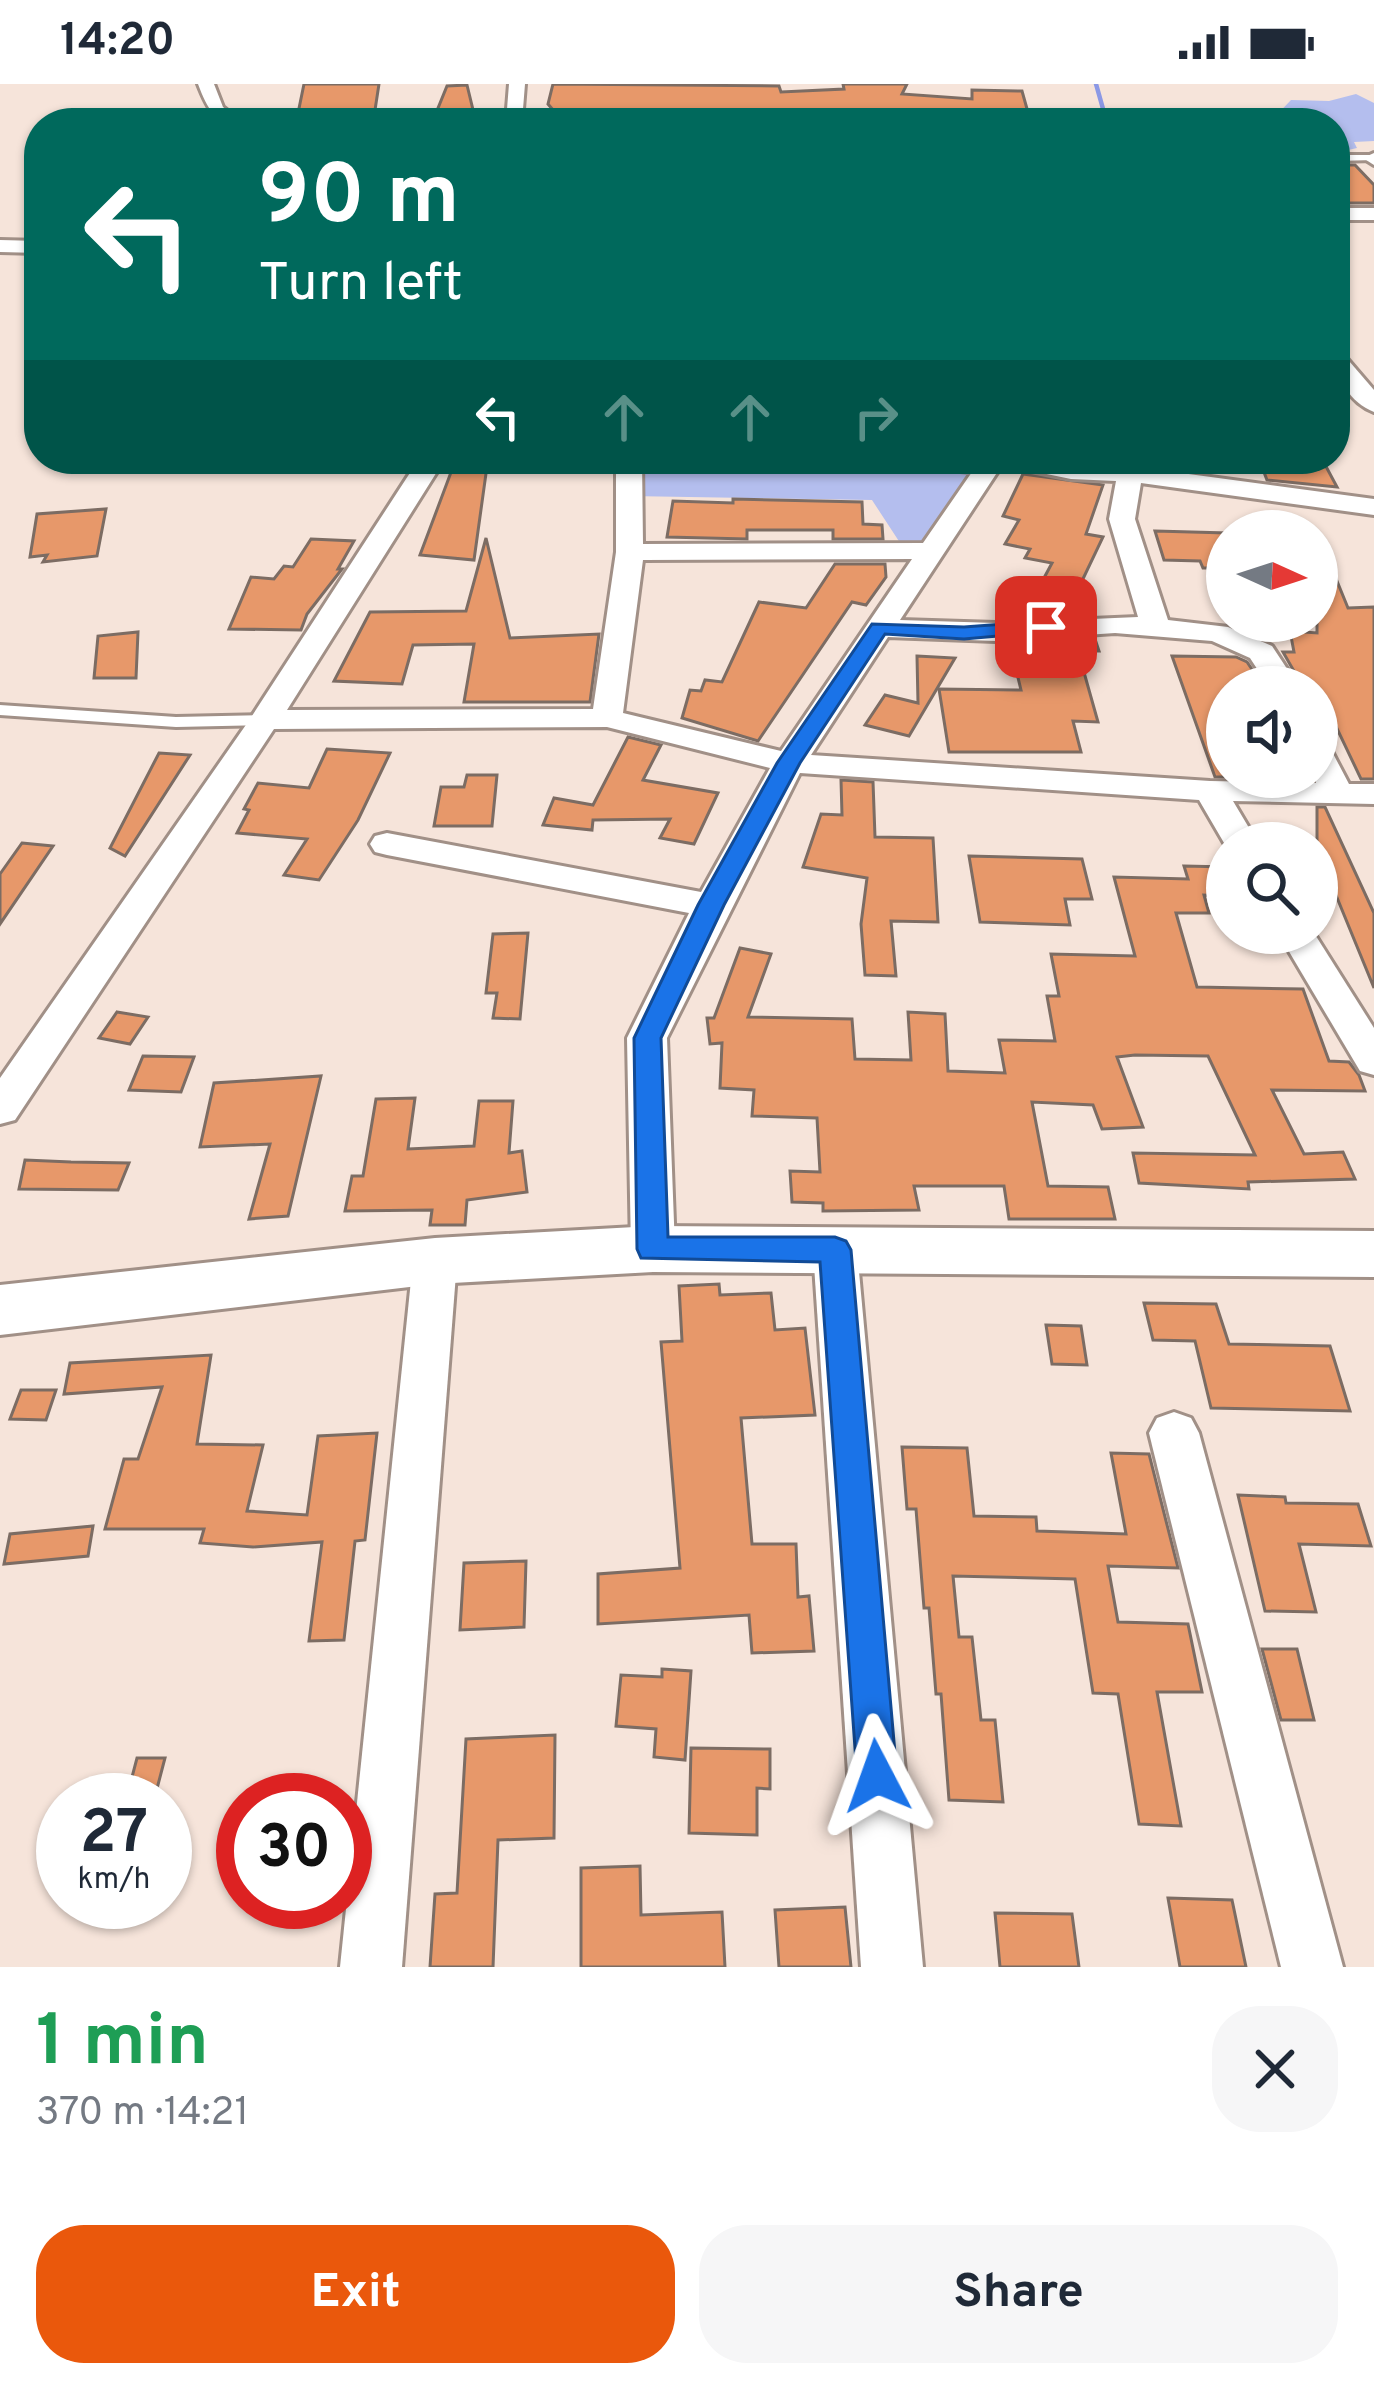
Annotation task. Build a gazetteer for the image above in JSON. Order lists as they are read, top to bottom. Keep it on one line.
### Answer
{"north":"right","page":{"status":"14:20","turn":["90 m","Turn left"],"speed":"27 km/h","limit":"30","heading":["1 min","370 m · 14:21"],"buttons":["Exit","Share"]}}
